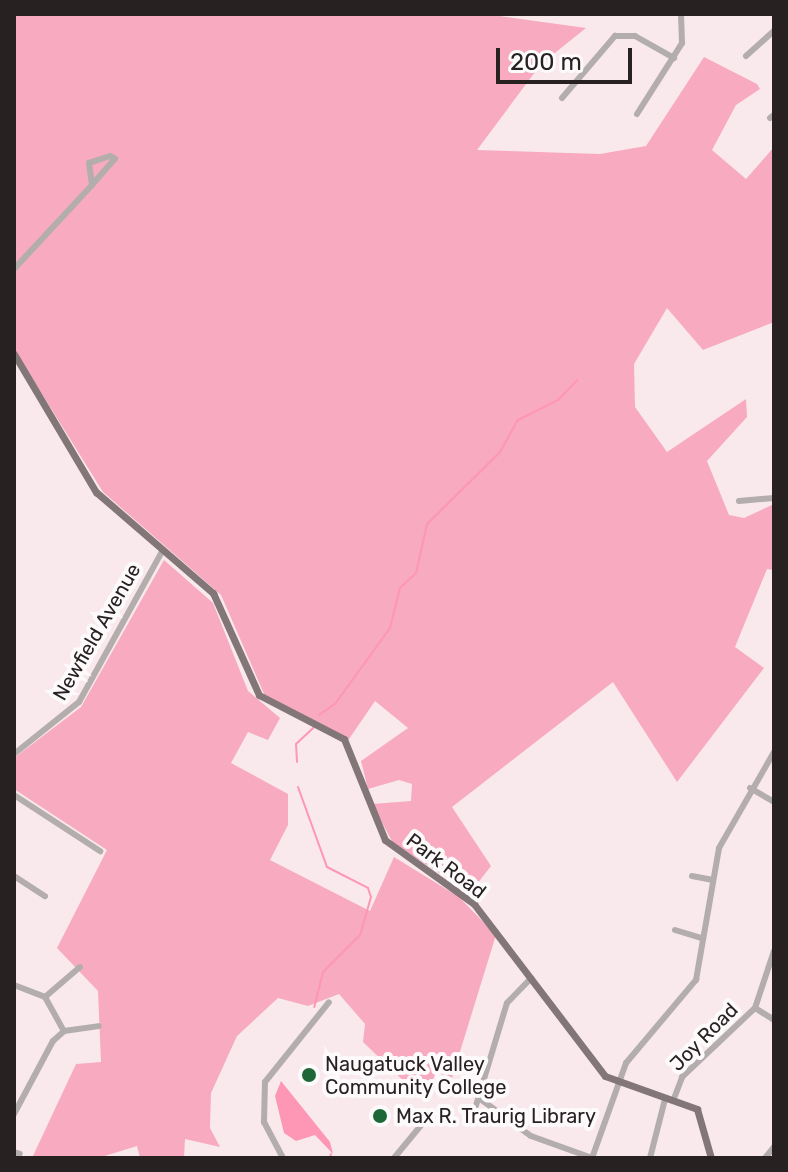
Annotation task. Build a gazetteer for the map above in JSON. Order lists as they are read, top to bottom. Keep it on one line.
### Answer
{"streets":{"main road":["Park Road"],"street":["Newfield Avenue","Joy Road"]},"crossings":[["Newfield Avenue","Park Road"]],"places":["Naugatuck Valley Community College","Max R. Traurig Library"],"scale_bar":"200 m"}
